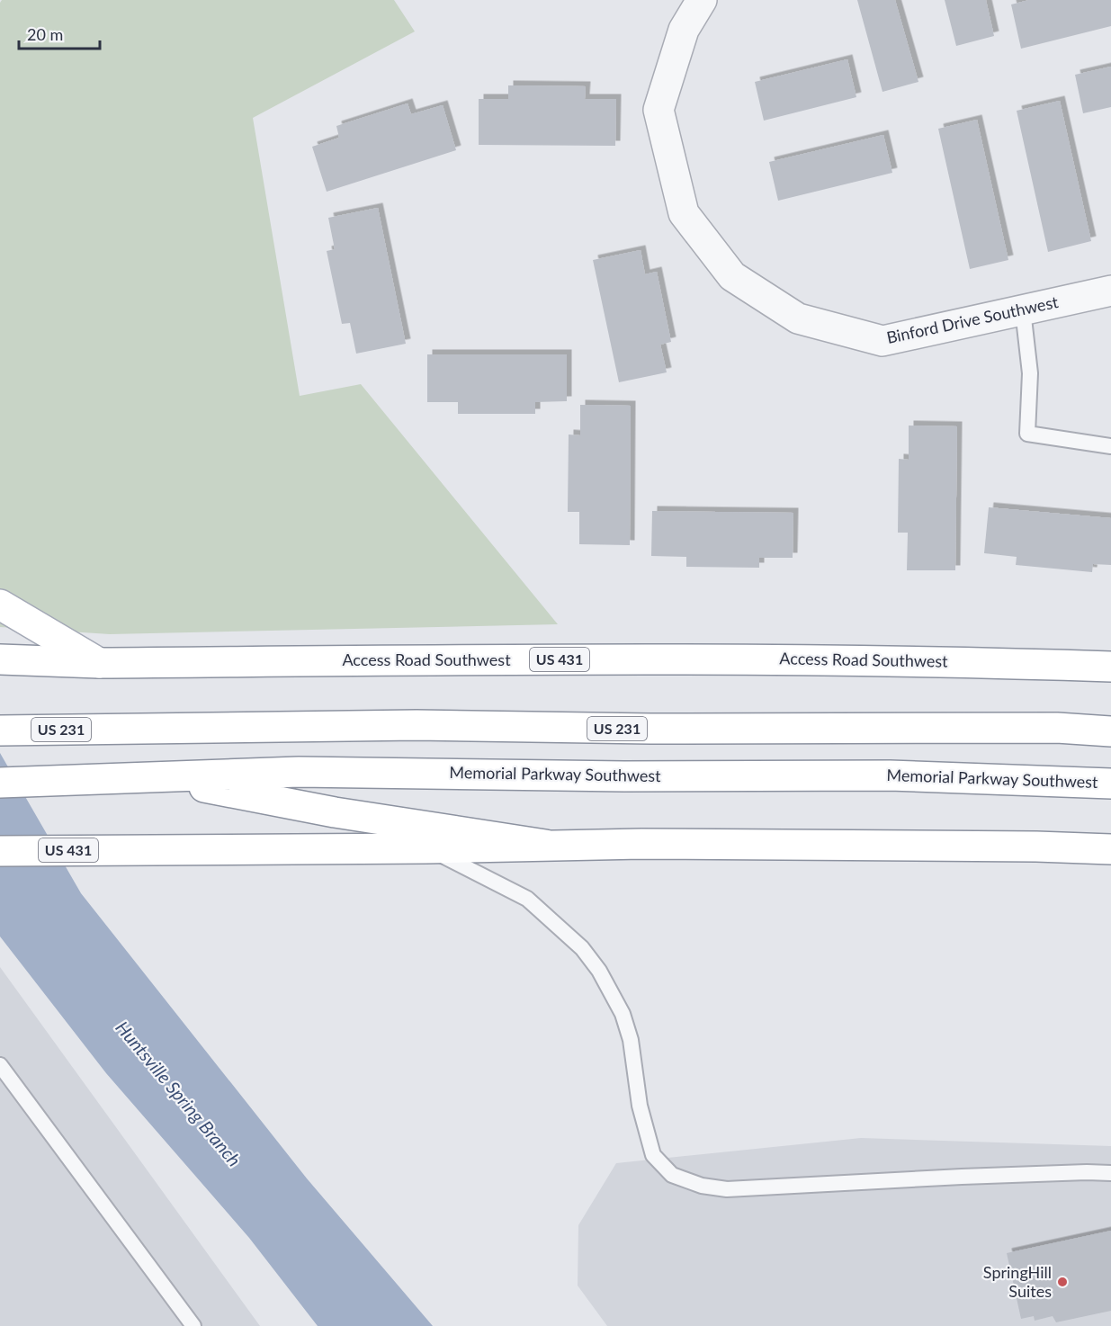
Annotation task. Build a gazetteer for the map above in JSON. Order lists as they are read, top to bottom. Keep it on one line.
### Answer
{"streets":{"main road":["US 431","Access Road Southwest","US 231","Memorial Parkway Southwest"],"street":["Binford Drive Southwest"]},"water":["Huntsville Spring Branch"],"places":["SpringHill Suites"],"scale_bar":"20 m"}
